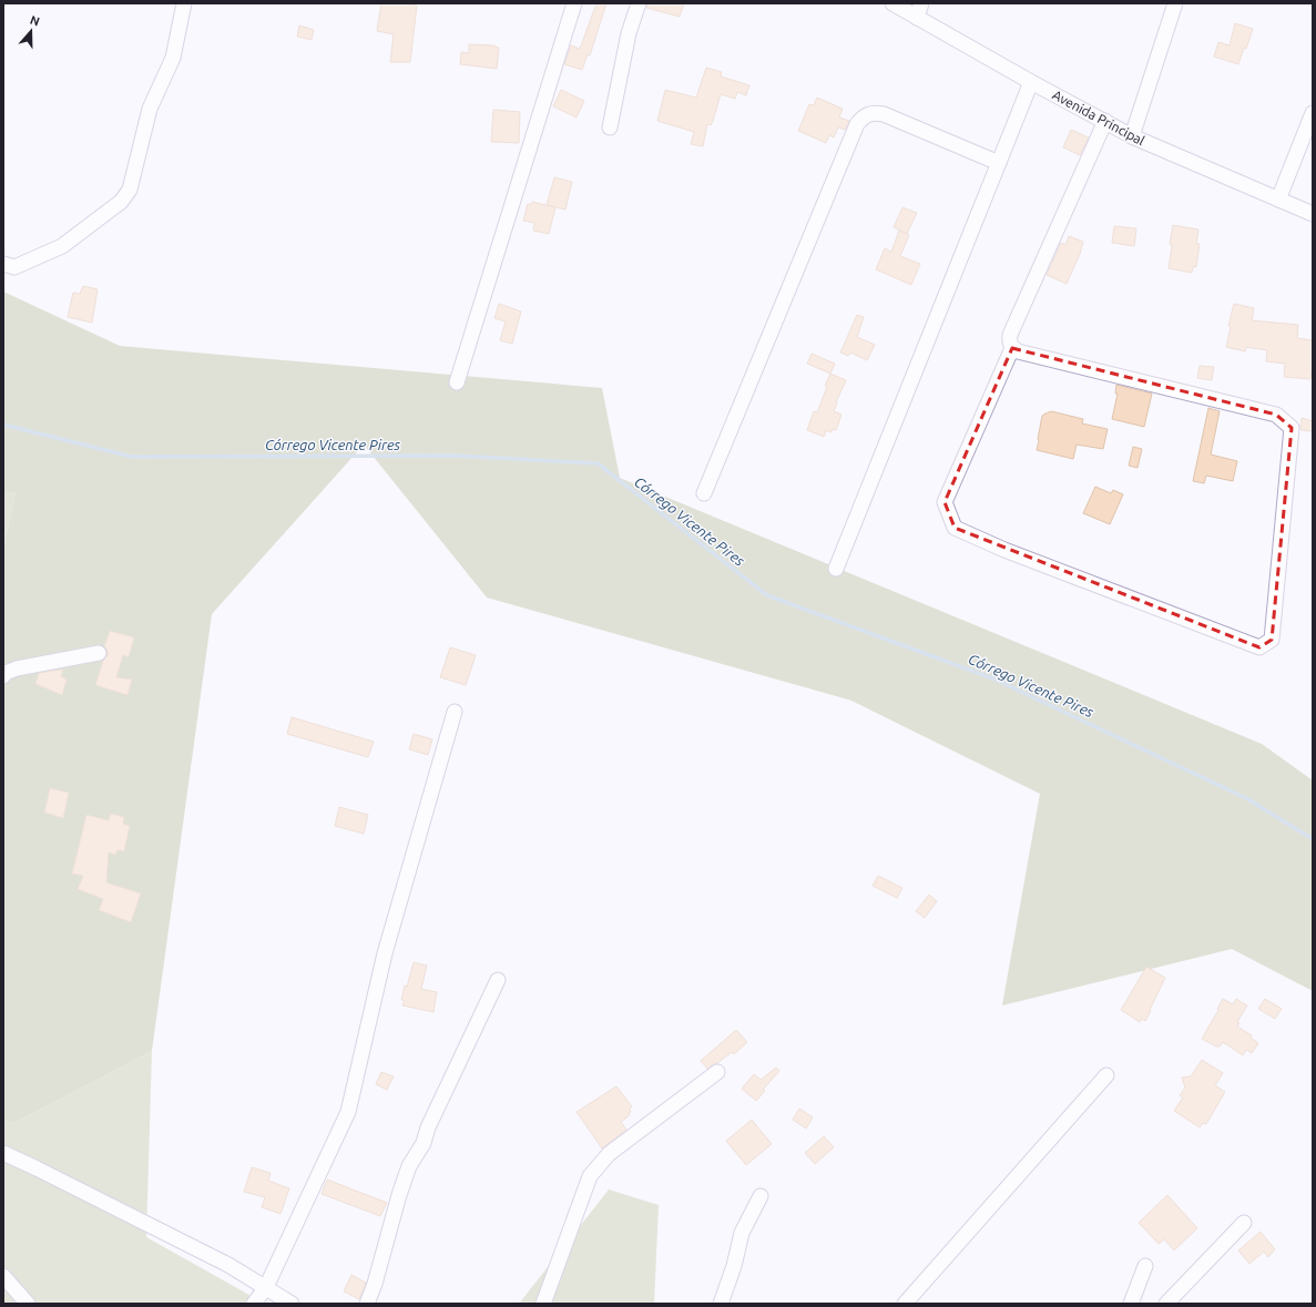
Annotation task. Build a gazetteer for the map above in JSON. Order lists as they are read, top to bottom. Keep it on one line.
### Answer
{"streets":{"street":["Avenida Principal"]},"water":["Córrego Vicente Pires"],"north":"top"}
